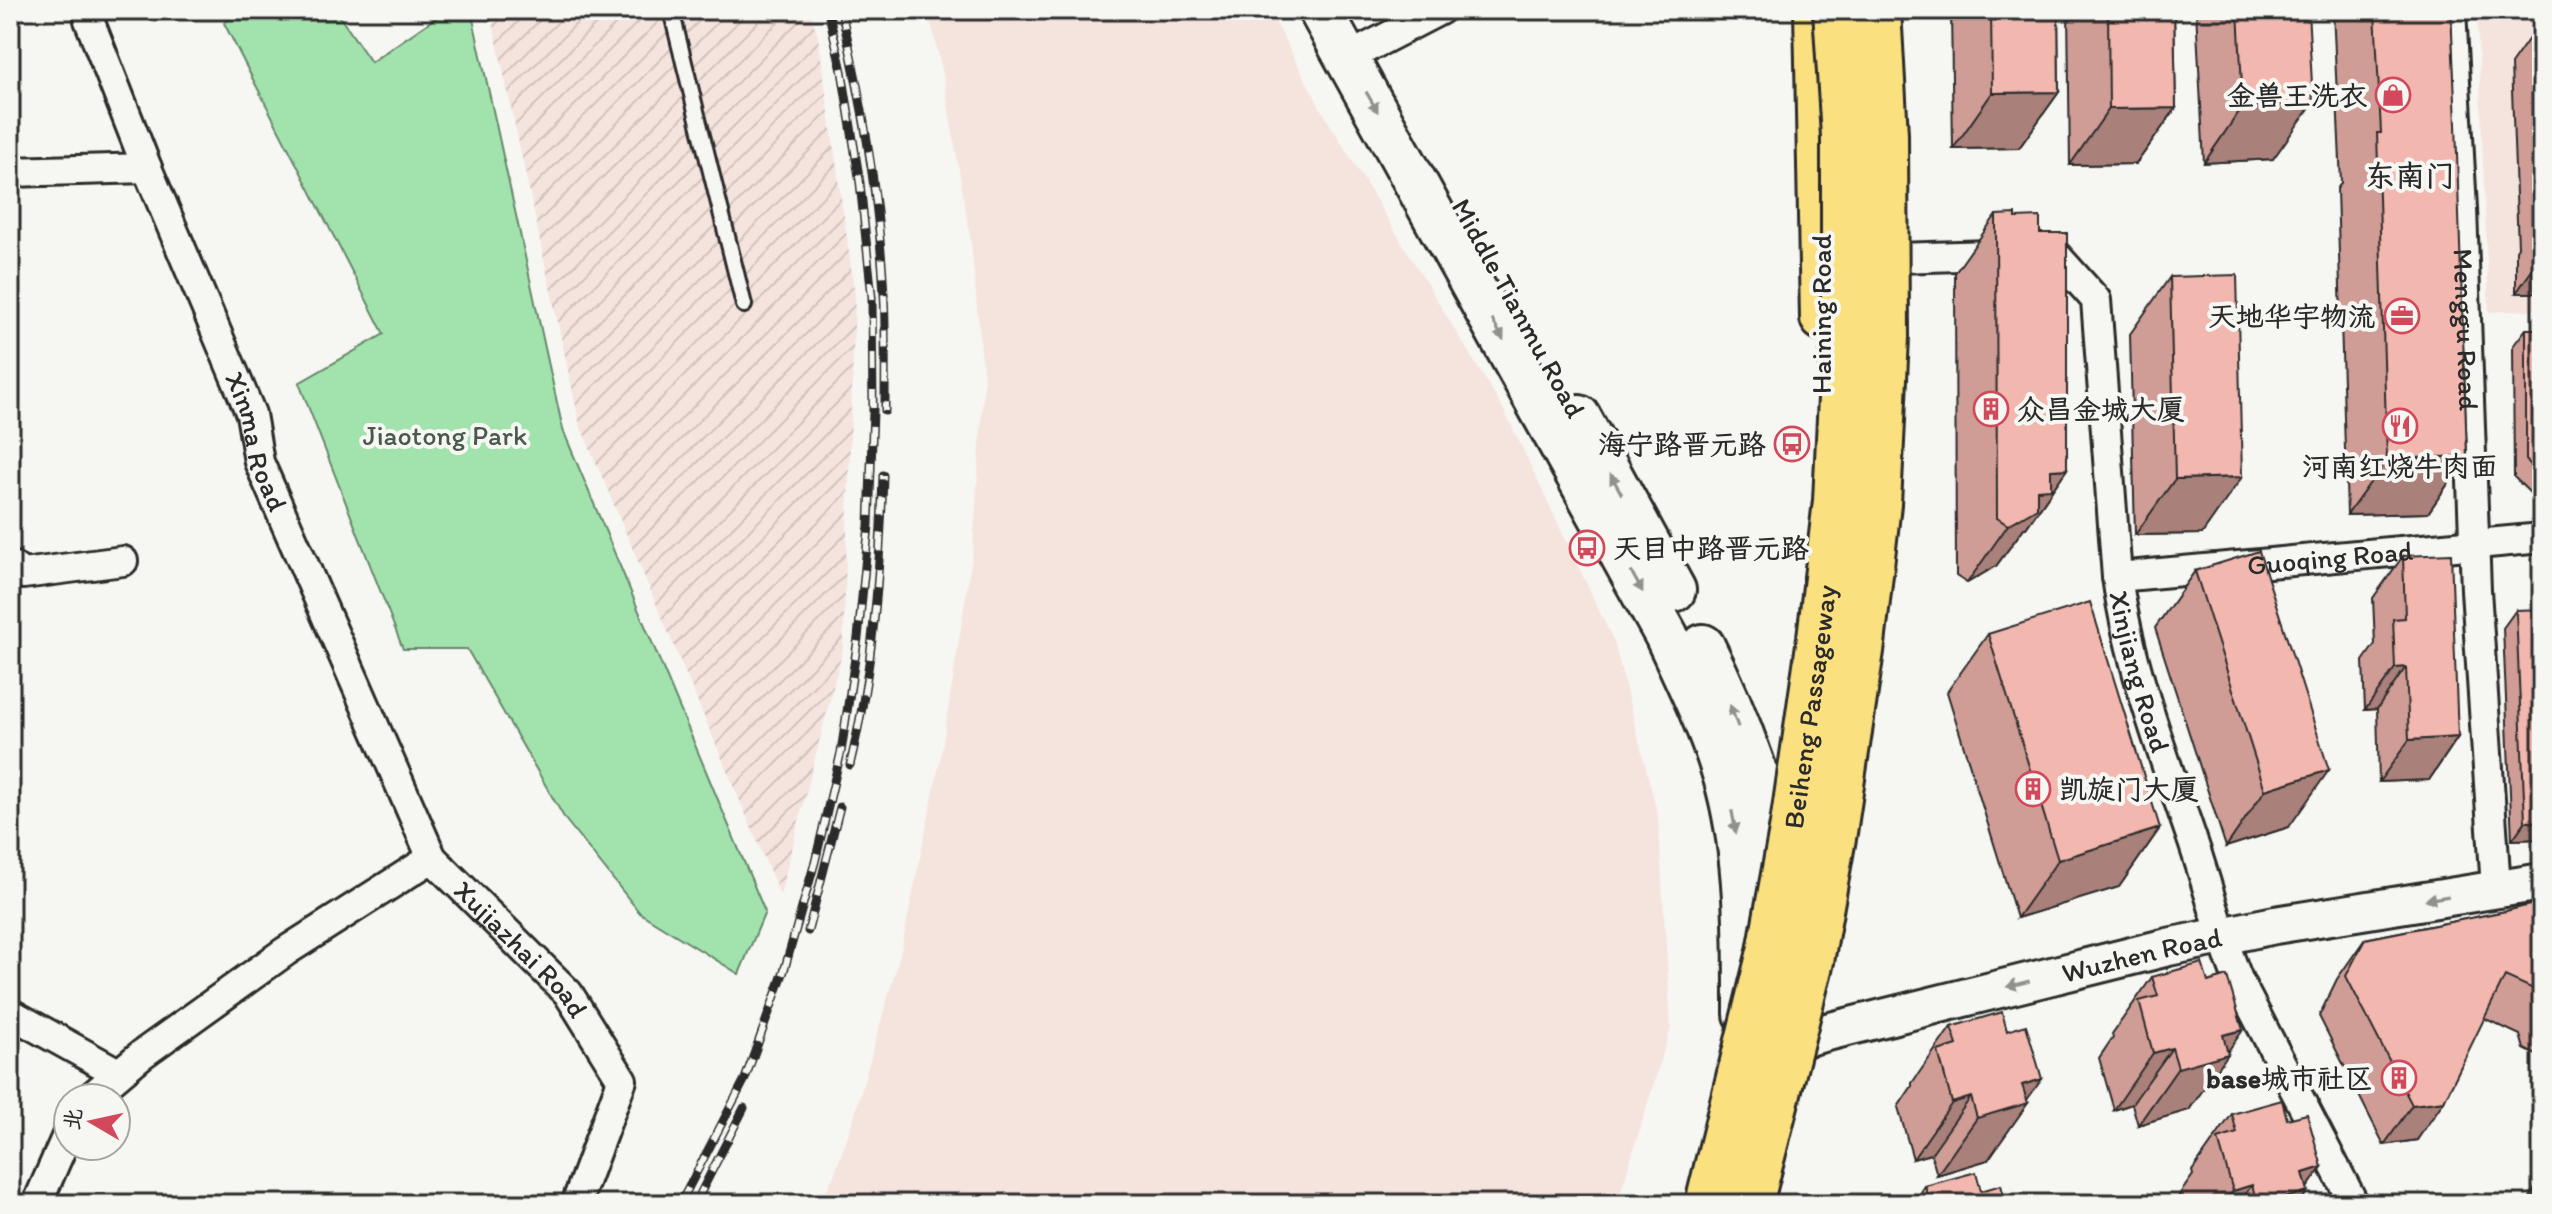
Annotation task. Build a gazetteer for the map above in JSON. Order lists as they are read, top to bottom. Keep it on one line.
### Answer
{"streets":{"main road":["Middle Tianmu Road","Haining Road","Beiheng Passageway"],"street":["Menggu Road","Xinma Road","Guoqing Road","Xinjiang Road","Xujiazhai Road","Wuzhen Road"]},"crossings":[["Middle Tianmu Road","Haining Road"],["Middle Tianmu Road","Wuzhen Road"],["Haining Road","Wuzhen Road"],["Menggu Road","Guoqing Road"],["Menggu Road","Wuzhen Road"],["Xinma Road","Xujiazhai Road"],["Guoqing Road","Xinjiang Road"],["Xinjiang Road","Wuzhen Road"]],"one_way":["Wuzhen Road"],"districts":["东南门"],"parks":["Jiaotong Park"],"places":{"shop":["金兽王洗衣"],"office":["天地华宇物流"],"building":["众昌金城大厦","凯旋门大厦","base城市社区"],"restaurant":["河南红烧牛肉面"],"bus stop":["海宁路晋元路","天目中路晋元路"]},"north":"left"}
